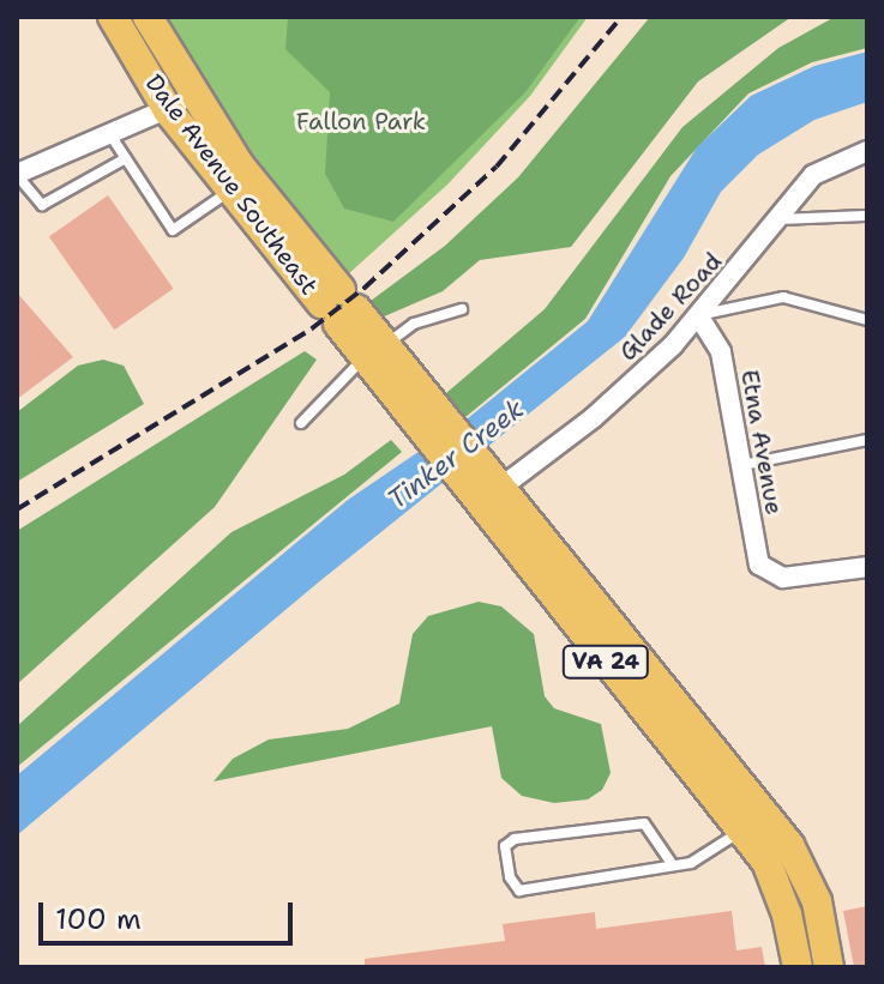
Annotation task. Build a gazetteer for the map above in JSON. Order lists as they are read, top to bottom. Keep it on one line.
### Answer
{"streets":{"main road":["Dale Avenue Southeast","VA 24"],"street":["Glade Road","Etna Avenue"]},"crossings":[["Dale Avenue Southeast","VA 24"],["Glade Road","Etna Avenue"],["Glade Road","VA 24"]],"water":["Tinker Creek"],"parks":["Fallon Park"],"scale_bar":"100 m"}
